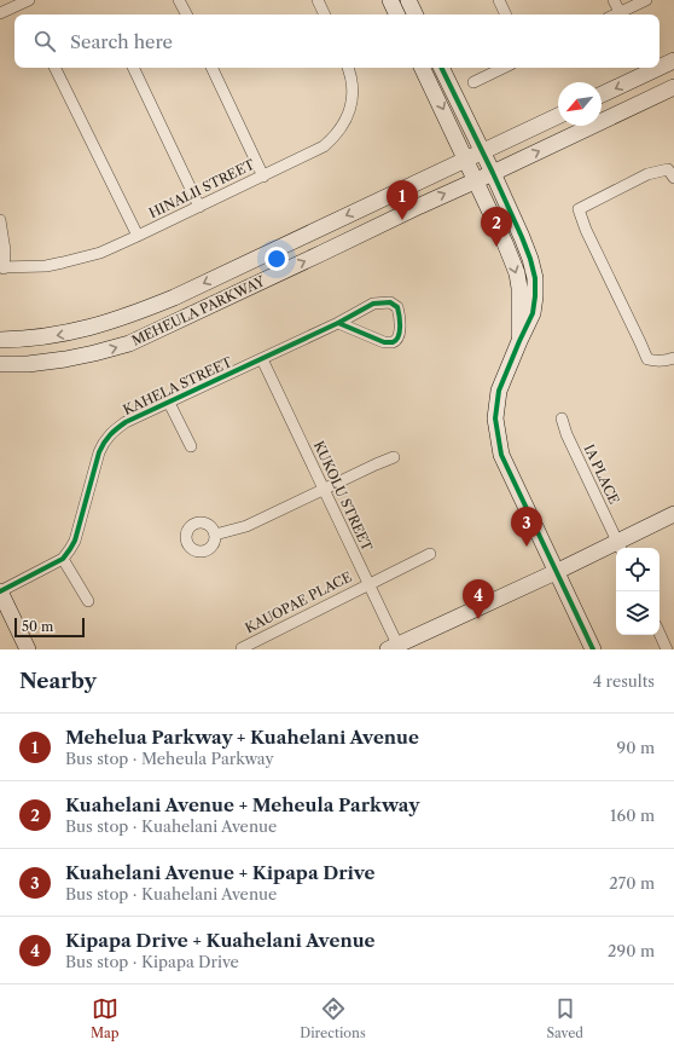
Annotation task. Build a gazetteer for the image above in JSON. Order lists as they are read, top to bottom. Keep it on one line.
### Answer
{"streets":{"main road":["MEHEULA PARKWAY"],"street":["HINALII STREET","KAHELA STREET","IA PLACE","KUKOLU STREET","KAUOPAE PLACE"]},"crossings":[["KAHELA STREET","KUKOLU STREET"],["KUKOLU STREET","KAUOPAE PLACE"]],"scale_bar":"50 m","north":"bottom left","page":{"search":"Search here","pins":["1","2","3","4"],"scale":"50 m","heading":["Nearby","4 results"],"list":[{"mark":"1","name":"Mehelua Parkway + Kuahelani Avenue","note":"Bus stop · Meheula Parkway","value":"90 m"},{"mark":"2","name":"Kuahelani Avenue + Meheula Parkway","note":"Bus stop · Kuahelani Avenue","value":"160 m"},{"mark":"3","name":"Kuahelani Avenue + Kipapa Drive","note":"Bus stop · Kuahelani Avenue","value":"270 m"},{"mark":"4","name":"Kipapa Drive + Kuahelani Avenue","note":"Bus stop · Kipapa Drive","value":"290 m"}],"nav":["Map","Directions","Saved"]}}
